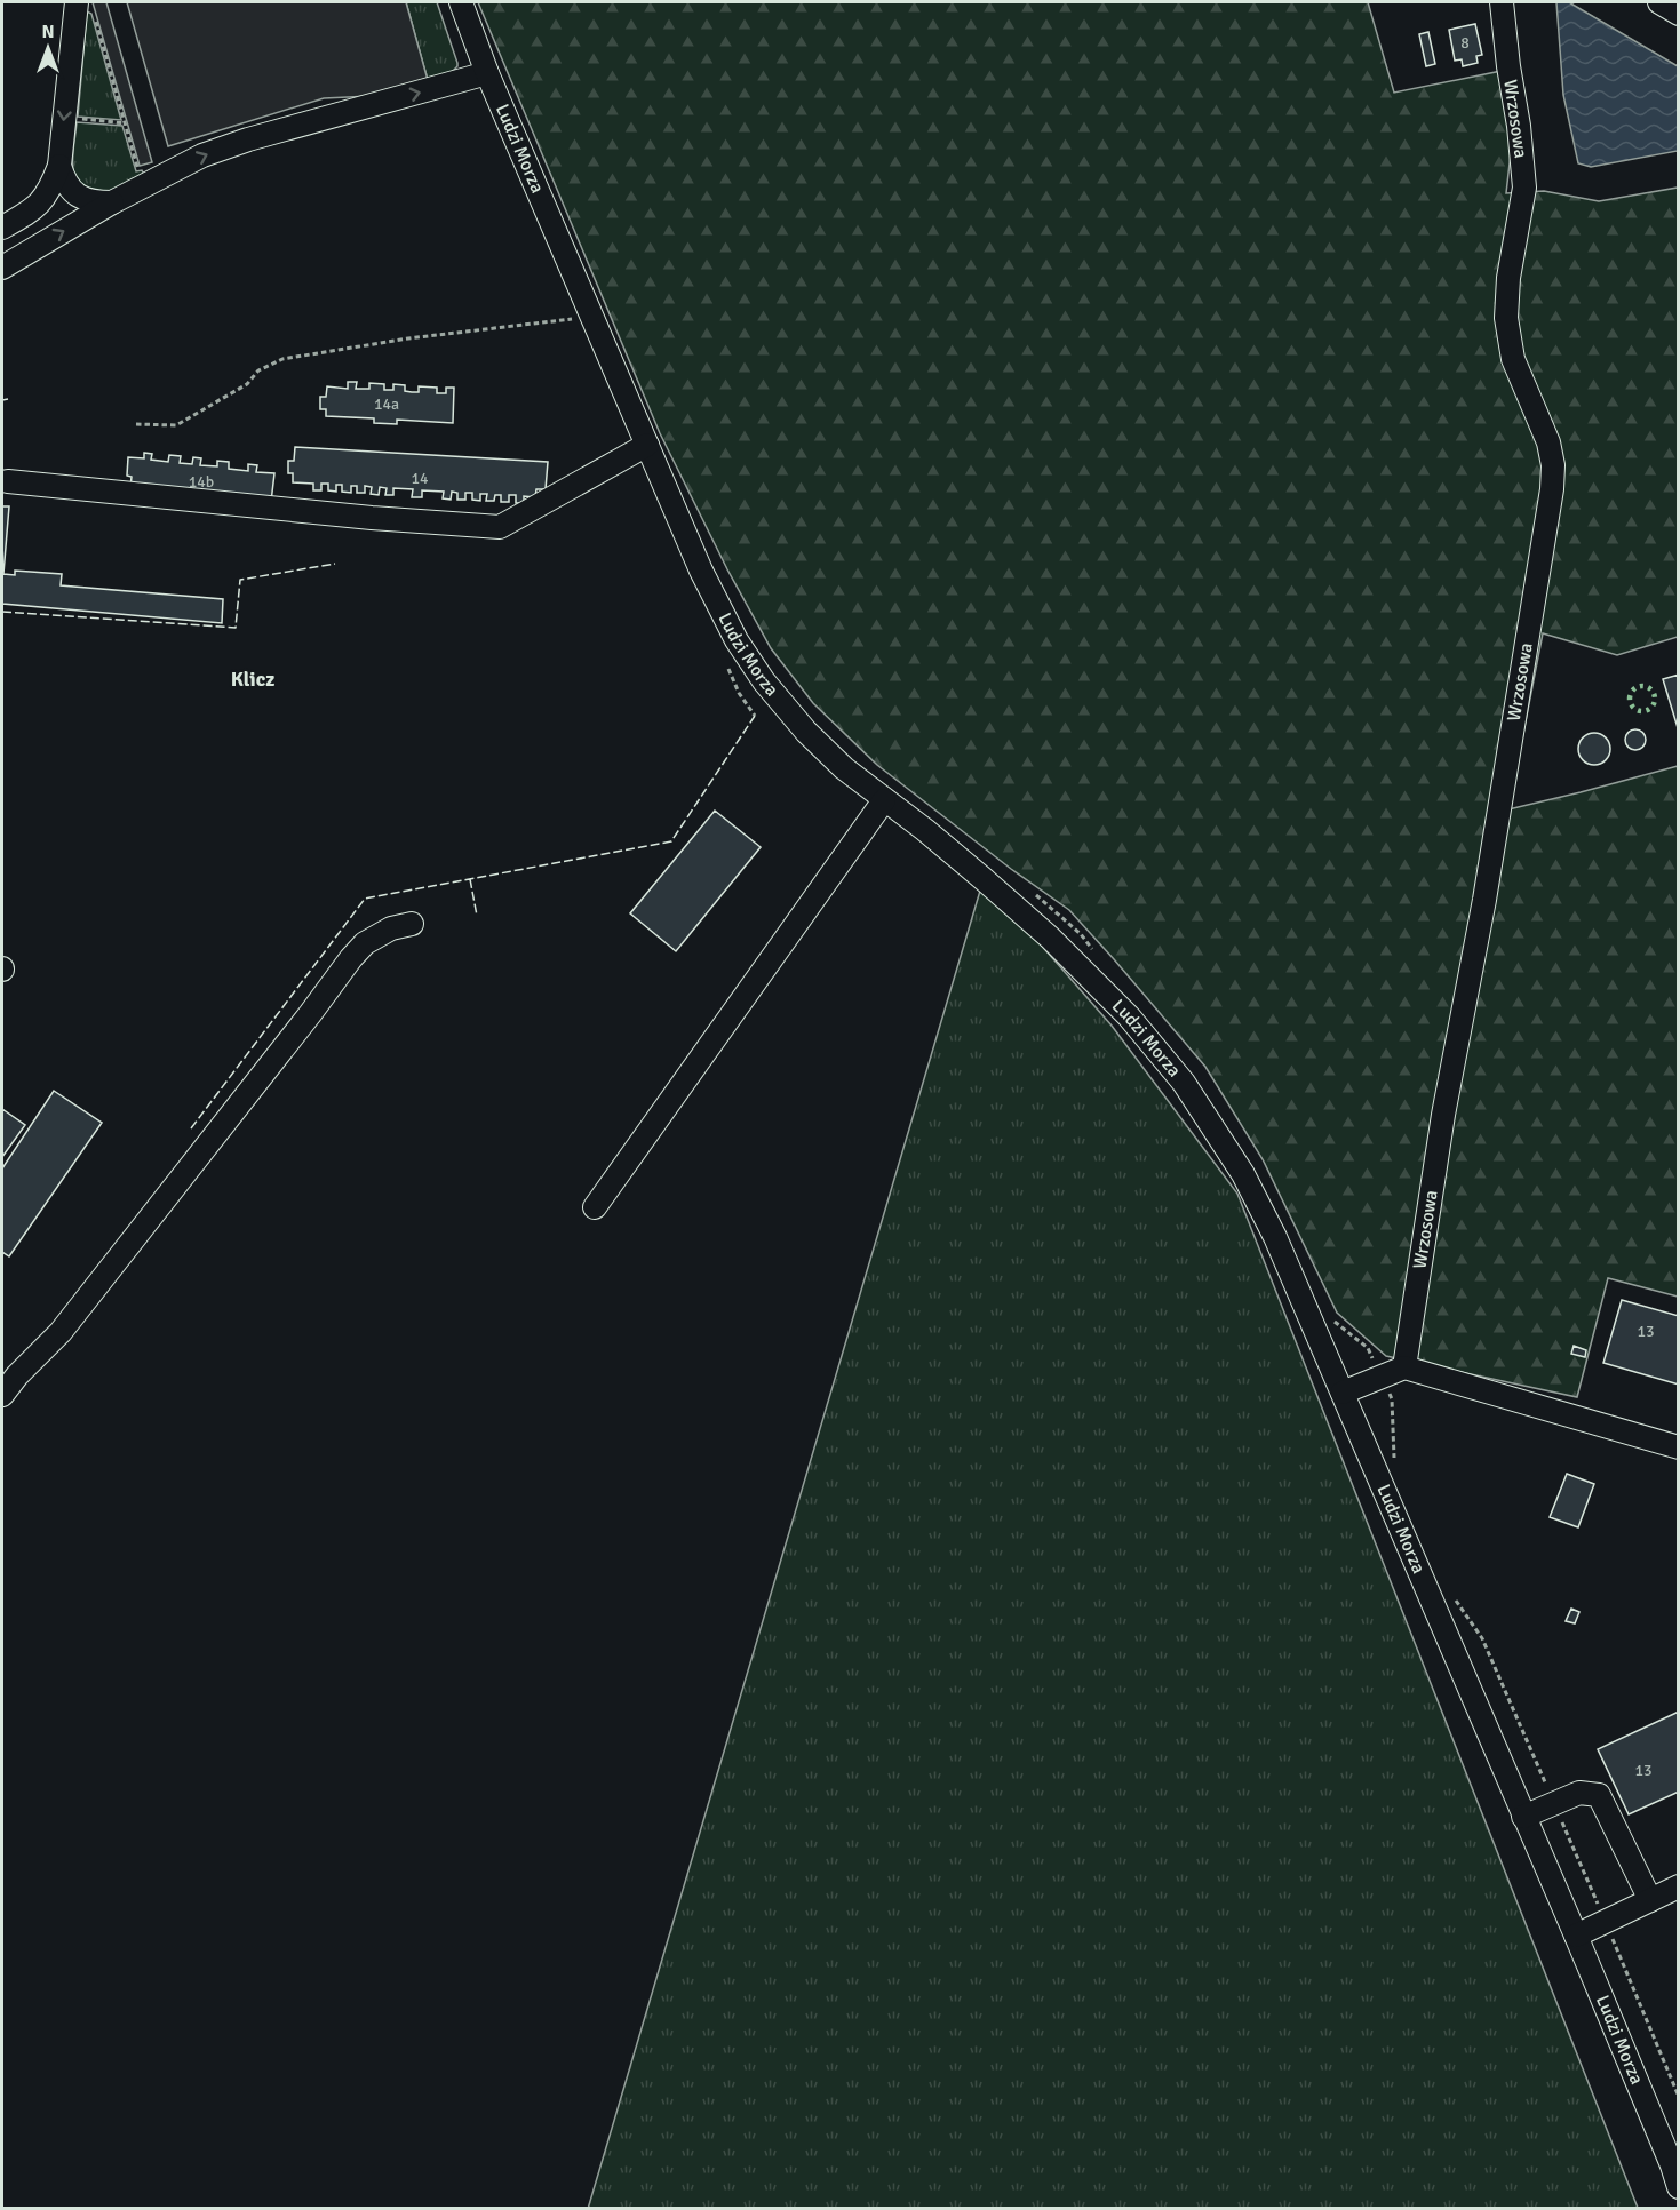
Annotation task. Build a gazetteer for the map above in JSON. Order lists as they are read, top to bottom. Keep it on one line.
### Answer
{"streets":{"street":["Wrzosowa","Ludzi Morza"]},"districts":["Klicz"],"house_numbers":["8","14a","14","14b","13","13"],"north":"top"}
